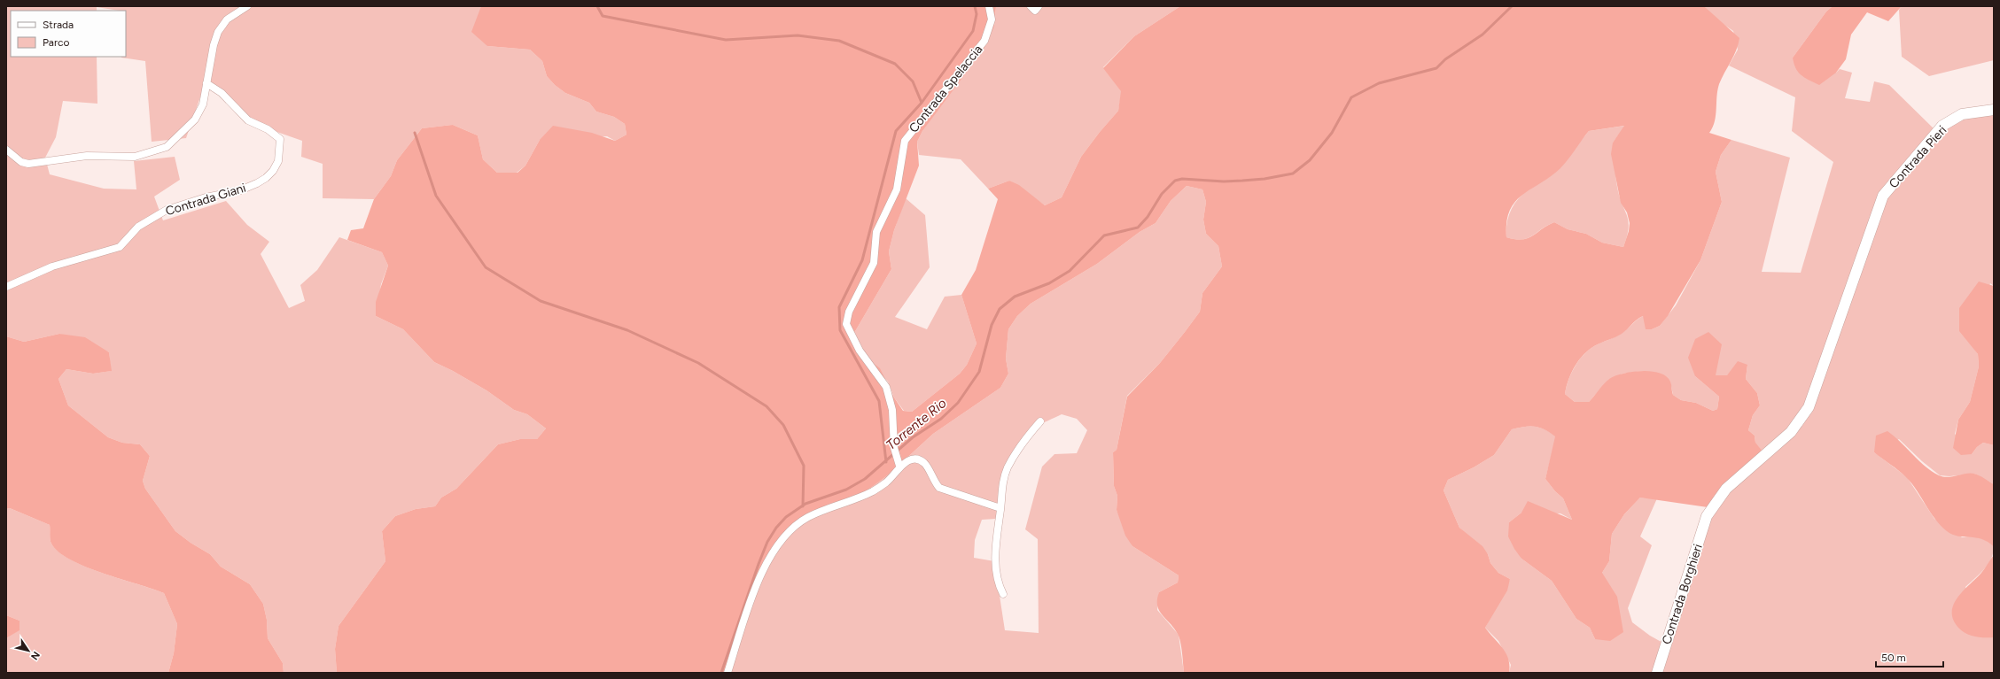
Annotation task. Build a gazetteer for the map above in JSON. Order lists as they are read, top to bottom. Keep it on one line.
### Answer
{"streets":{"street":["Contrada Spelaccia","Contrada Pieri","Contrada Giani","Contrada Borghieri"]},"crossings":[["Contrada Pieri","Contrada Borghieri"]],"water":["Torrente Rio"],"legend":["Strada","Parco"],"scale_bar":"50 m","north":"bottom right"}
